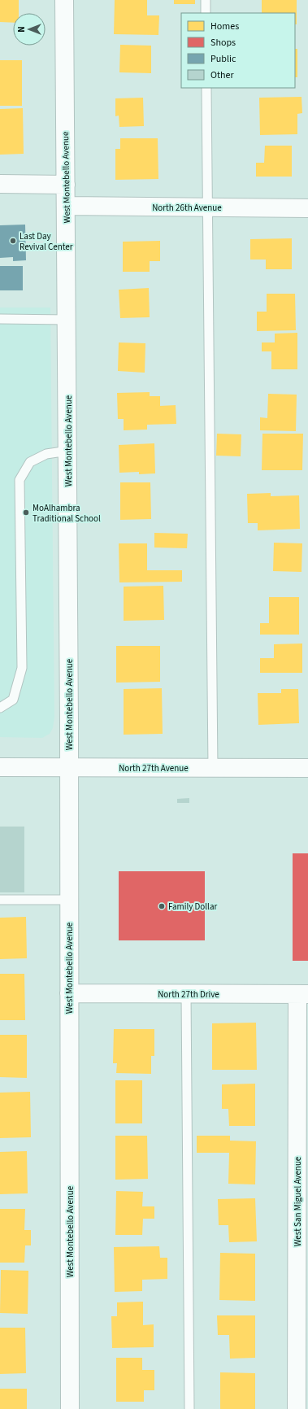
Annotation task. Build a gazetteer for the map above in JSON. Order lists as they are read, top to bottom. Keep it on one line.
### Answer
{"streets":{"street":["West Montebello Avenue","North 26th Avenue","North 27th Avenue","North 27th Drive","West San Miguel Avenue"]},"crossings":[["West Montebello Avenue","North 26th Avenue"],["West Montebello Avenue","North 27th Avenue"],["West Montebello Avenue","North 27th Drive"],["North 27th Drive","West San Miguel Avenue"]],"places":["Last Day Revival Center","MoAlhambra Traditional School","Family Dollar"],"legend":["Homes","Shops","Public","Other"],"north":"left"}
